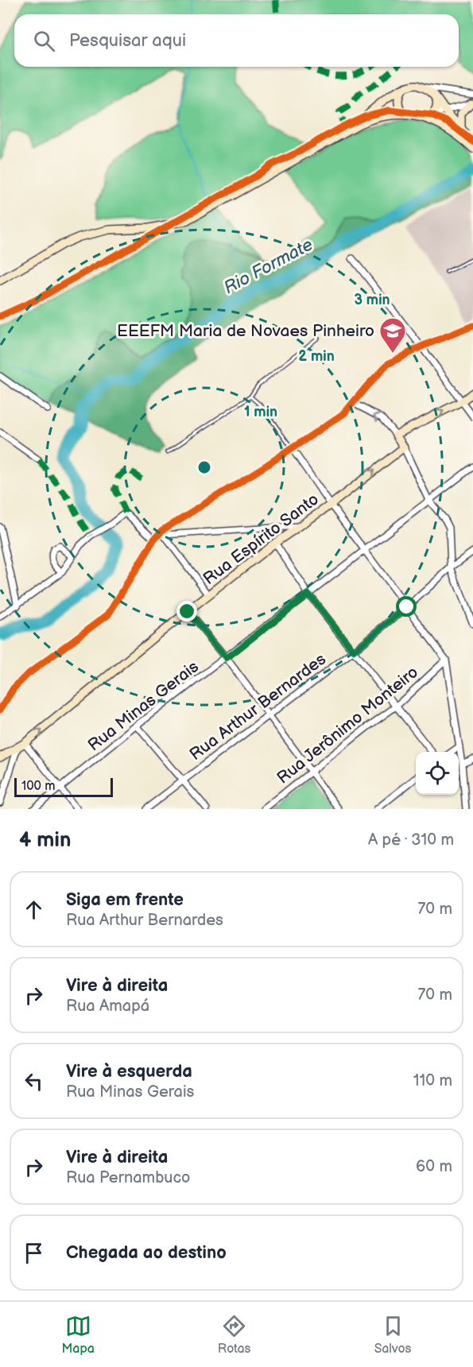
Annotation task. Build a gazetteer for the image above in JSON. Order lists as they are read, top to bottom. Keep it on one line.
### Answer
{"streets":{"street":["Rua Espírito Santo","Rua Minas Gerais","Rua Arthur Bernardes","Rua Jerônimo Monteiro"]},"water":["Rio Formate"],"places":{"school or university":["EEEFM Maria de Novaes Pinheiro"]},"scale_bar":"100 m","page":{"search":"Pesquisar aqui","scale":"100 m","heading":["4 min","A pé · 310 m"],"list":[["Siga em frente","Rua Arthur Bernardes","70 m"],["Vire à direita","Rua Amapá","70 m"],["Vire à esquerda","Rua Minas Gerais","110 m"],["Vire à direita","Rua Pernambuco","60 m"],"Chegada ao destino"],"nav":["Mapa","Rotas","Salvos"]},"rings":["3 min","2 min","1 min"]}
